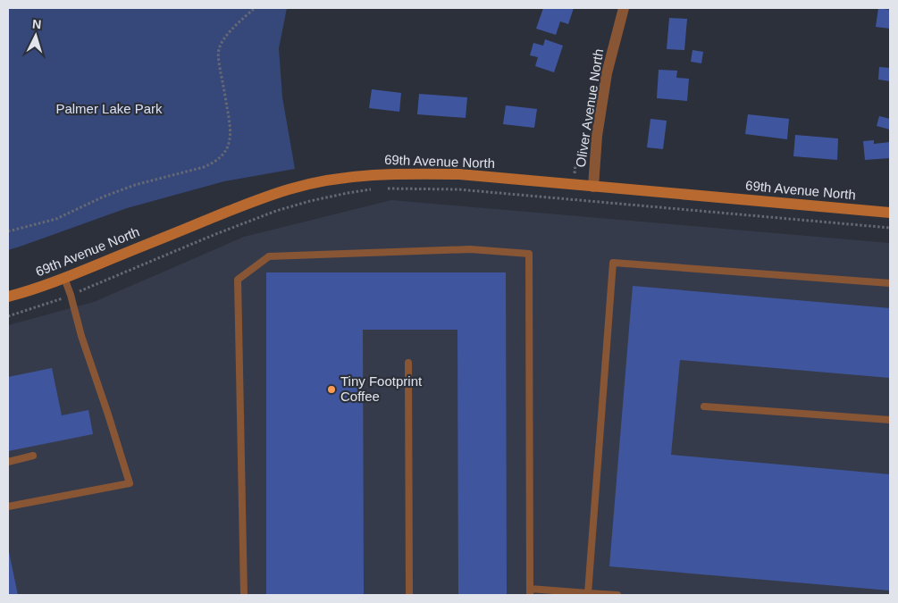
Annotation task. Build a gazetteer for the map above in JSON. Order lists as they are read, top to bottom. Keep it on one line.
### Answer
{"streets":{"street":["Oliver Avenue North","69th Avenue North"]},"crossings":[["Oliver Avenue North","69th Avenue North"]],"parks":["Palmer Lake Park"],"places":["Tiny Footprint Coffee"],"north":"top"}
